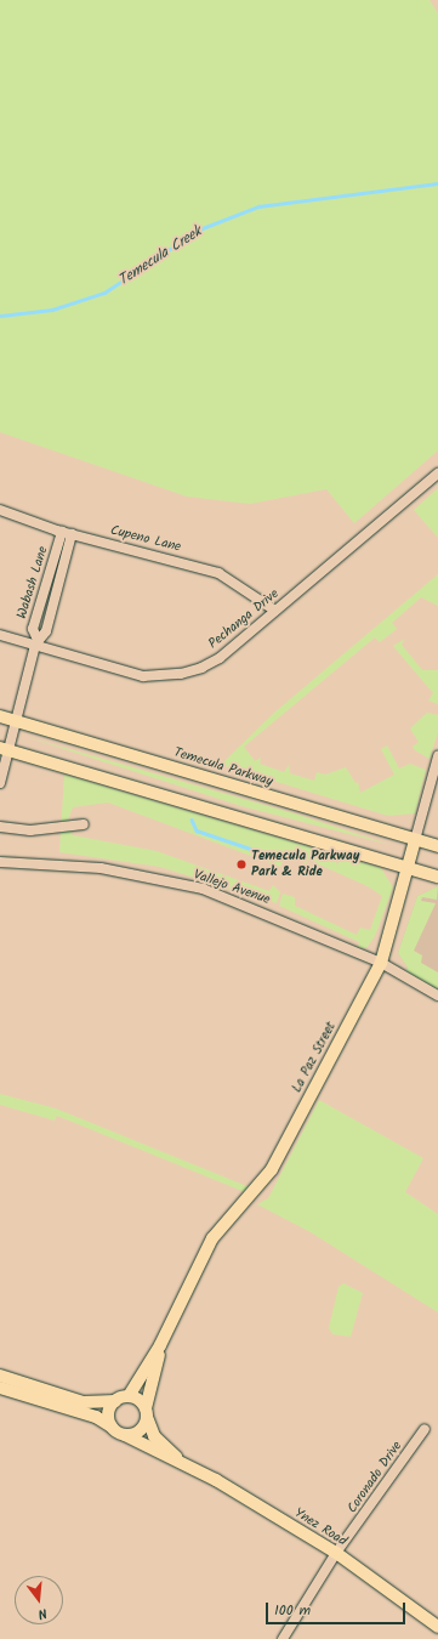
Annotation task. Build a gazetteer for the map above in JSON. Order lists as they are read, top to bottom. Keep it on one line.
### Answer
{"streets":{"main road":["Temecula Parkway","La Paz Street","Ynez Road"],"street":["Cupeno Lane","Wabash Lane","Pechanga Drive","Vallejo Avenue","Coronado Drive"]},"crossings":[["Cupeno Lane","Wabash Lane"],["Cupeno Lane","Pechanga Drive"],["Wabash Lane","Pechanga Drive"],["Wabash Lane","Temecula Parkway"],["Temecula Parkway","La Paz Street"],["Vallejo Avenue","La Paz Street"],["La Paz Street","Ynez Road"],["Coronado Drive","Ynez Road"]],"water":["Temecula Creek"],"places":["Temecula Parkway Park & Ride"],"scale_bar":"100 m","north":"bottom"}
